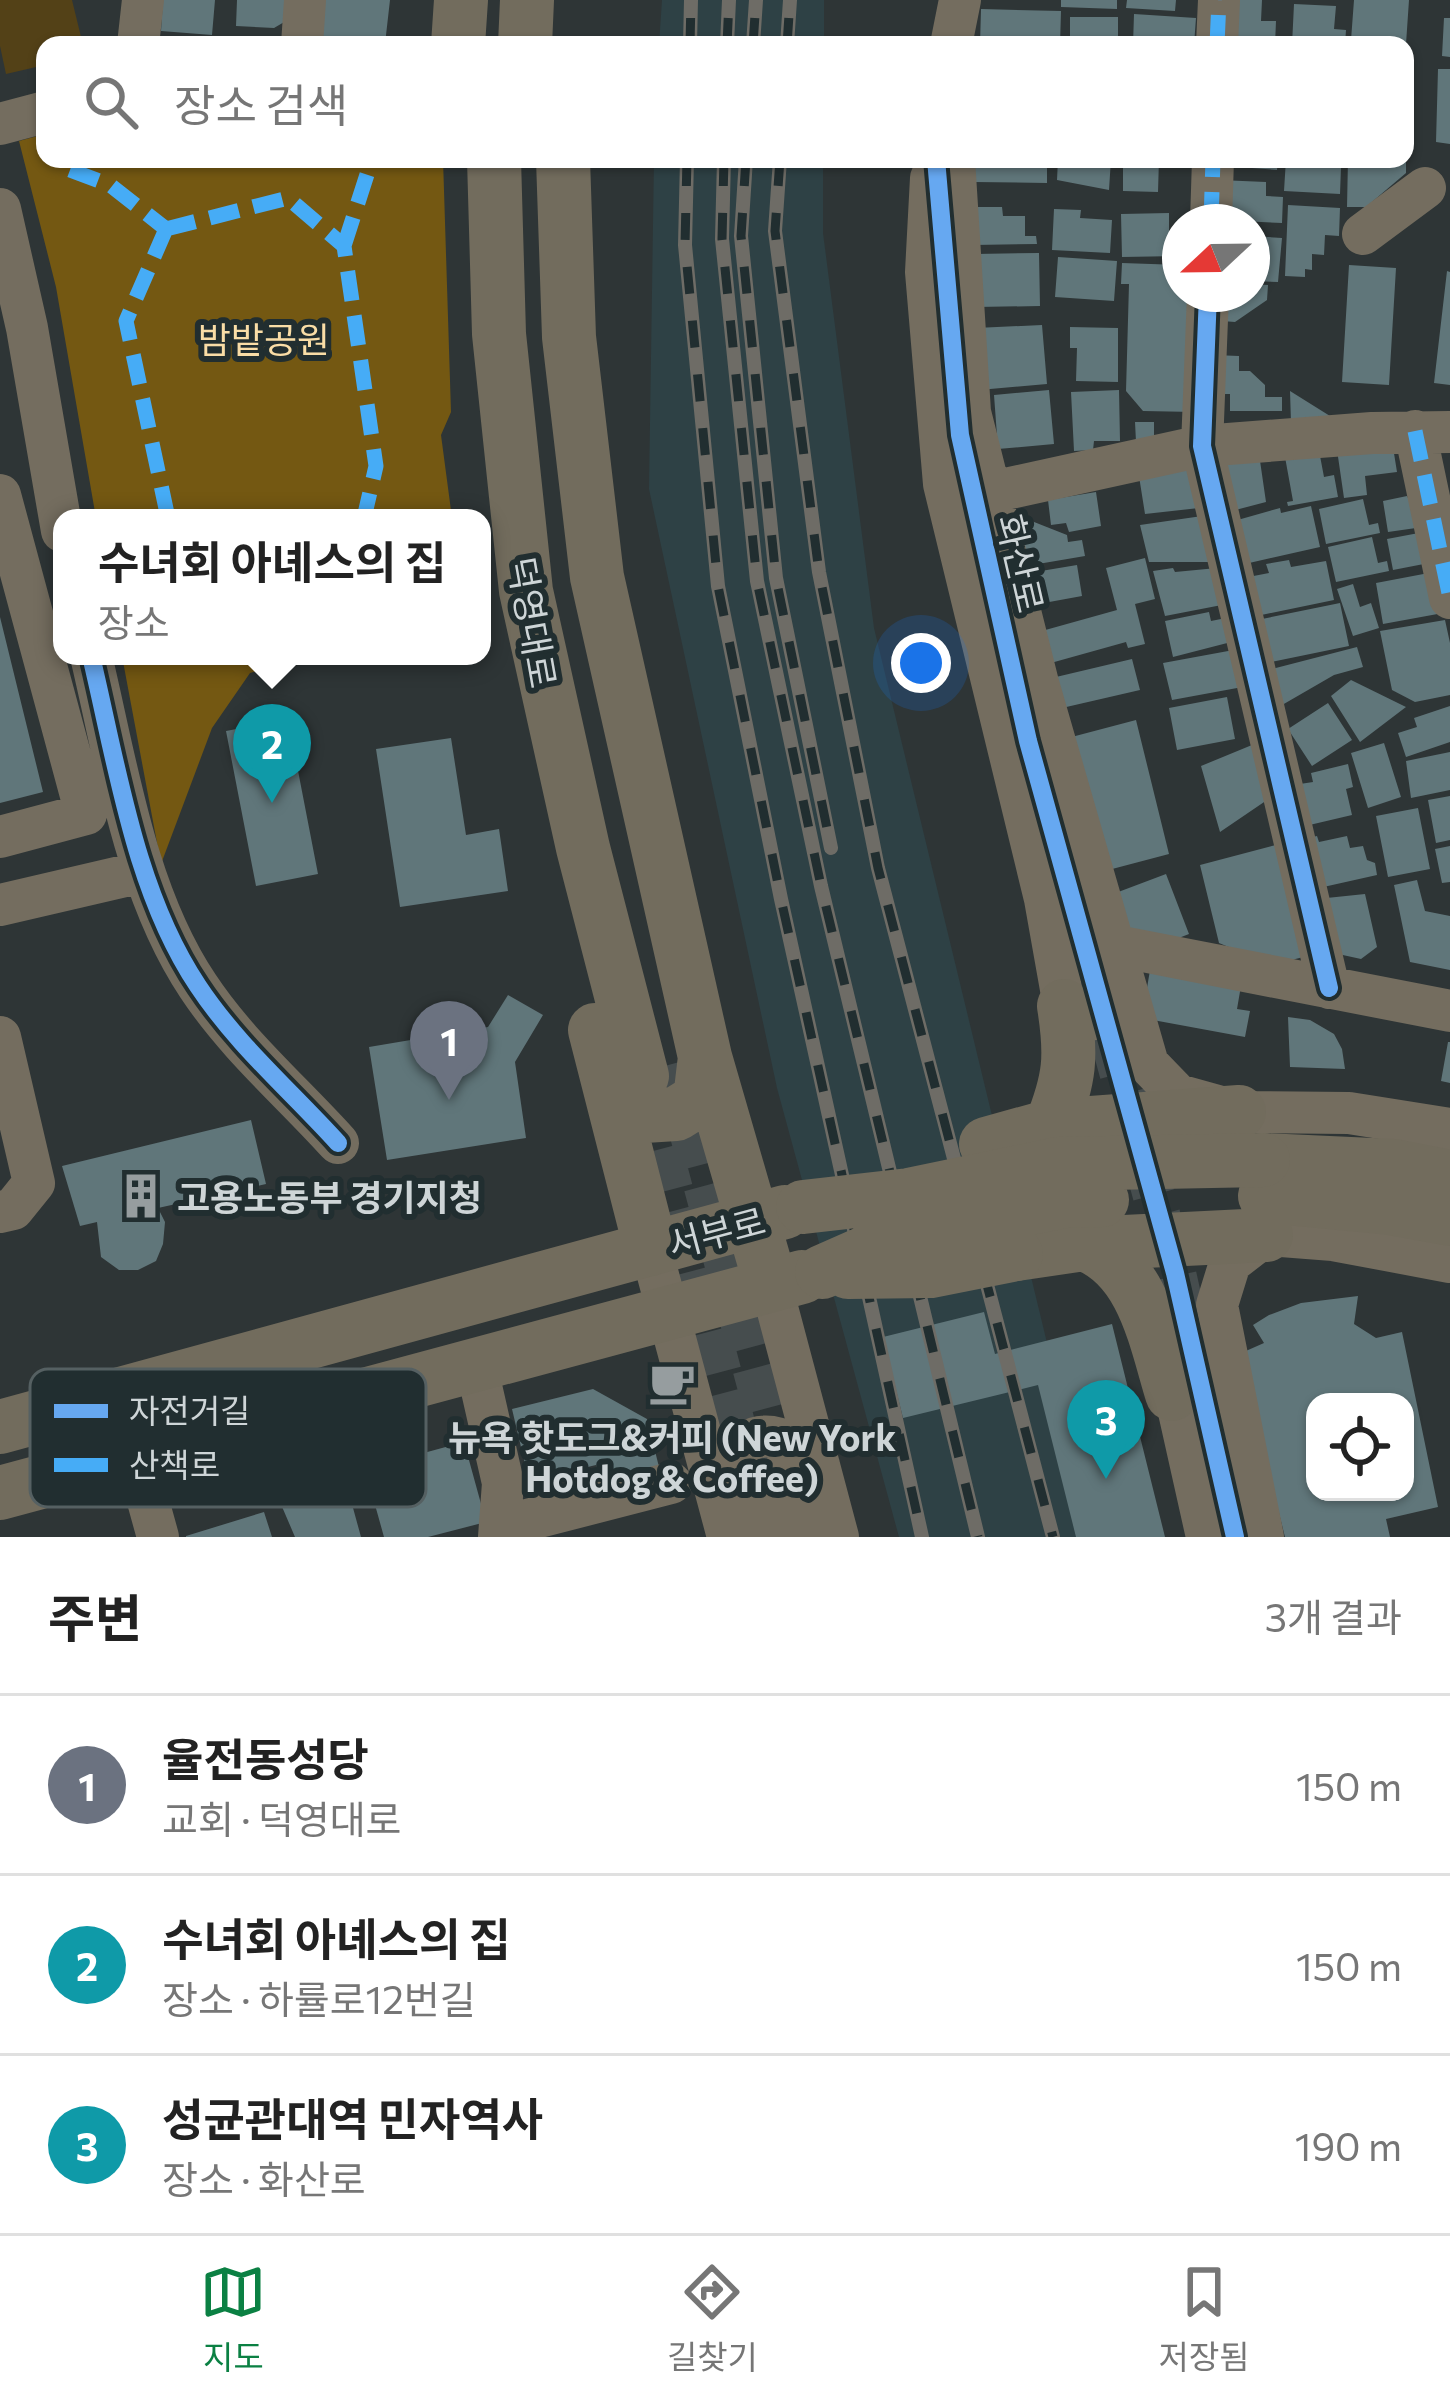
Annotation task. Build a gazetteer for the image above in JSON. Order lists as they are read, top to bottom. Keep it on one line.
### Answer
{"streets":{"main road":["덕영대로","서부로"],"cycle path":["화산로"]},"parks":["밤밭공원"],"places":{"building":["고용노동부 경기지청"],"cafe":["뉴욕 핫도그&커피 (New York Hotdog & Coffee)"]},"legend":["자전거길","산책로"],"north":"left","page":{"search":"장소 검색","popup":["수녀회 아녜스의 집","장소"],"pins":["2","1","3"],"heading":["주변","3개 결과"],"list":[{"mark":"1","name":"율전동성당","note":"교회 · 덕영대로","value":"150 m"},{"mark":"2","name":"수녀회 아녜스의 집","note":"장소 · 하률로12번길","value":"150 m"},{"mark":"3","name":"성균관대역 민자역사","note":"장소 · 화산로","value":"190 m"}],"nav":["지도","길찾기","저장됨"]}}
